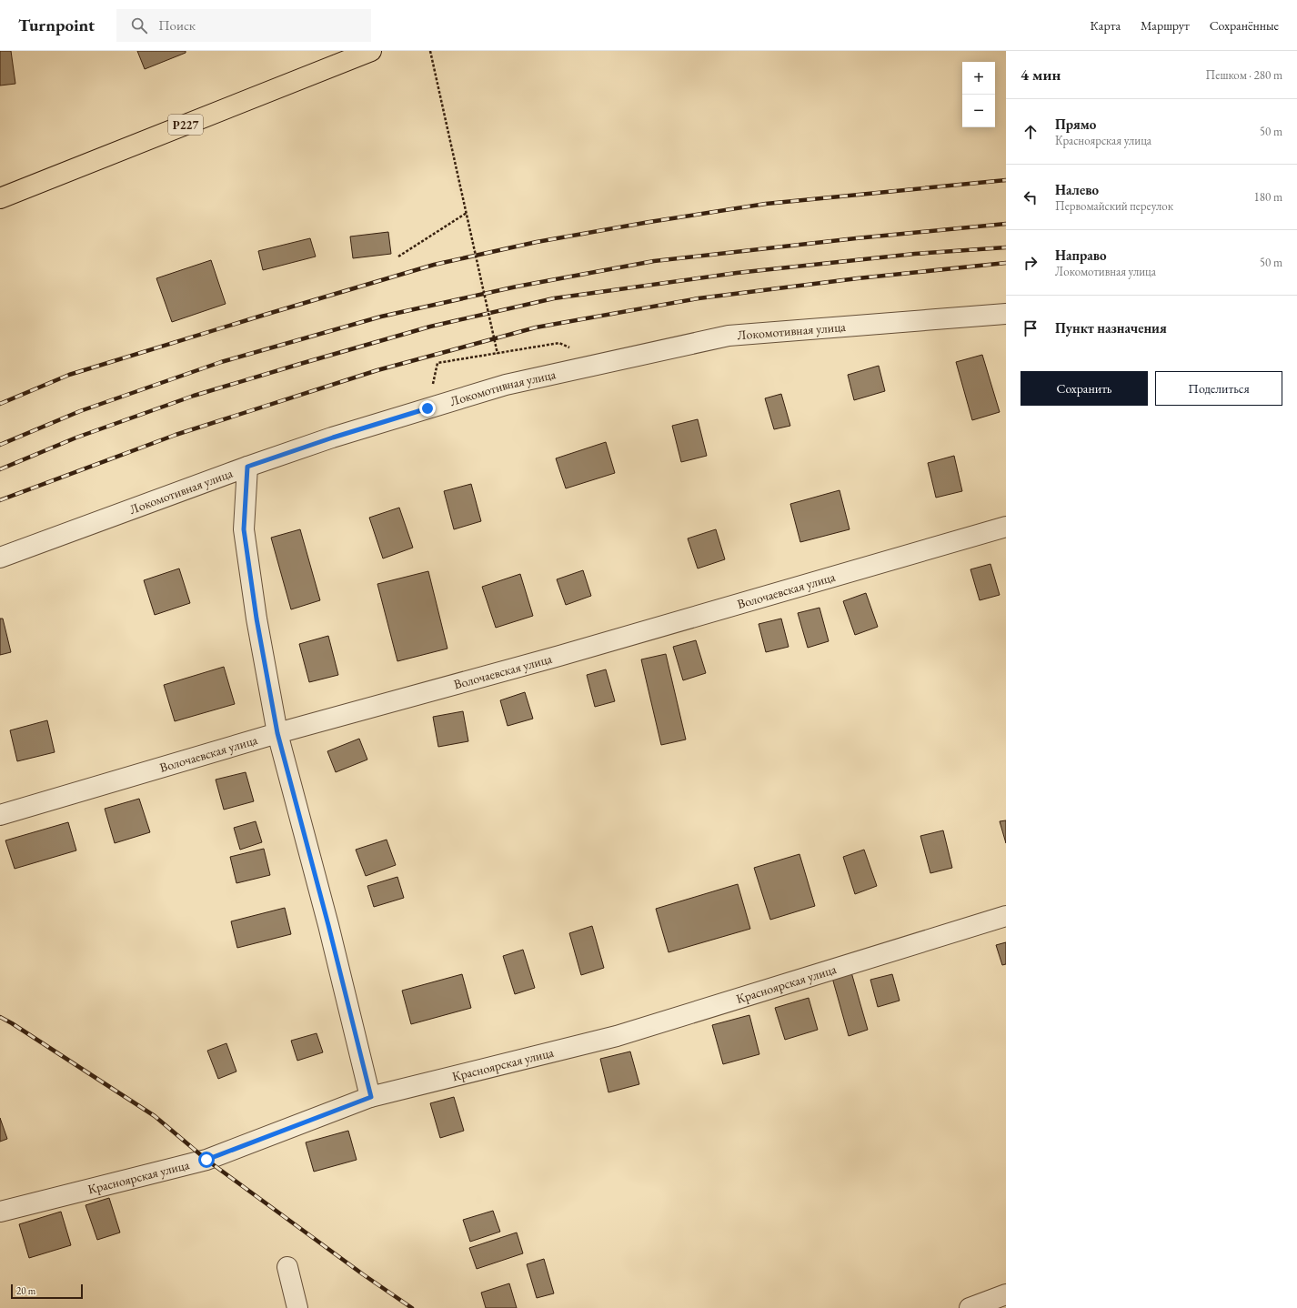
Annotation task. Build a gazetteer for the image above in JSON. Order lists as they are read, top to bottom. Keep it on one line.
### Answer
{"streets":{"main road":["Р227"],"street":["Локомотивная улица","Волочаевская улица","Красноярская улица"]},"scale_bar":"20 m","page":{"header":"Turnpoint","search":"Поиск","nav":["Карта","Маршрут","Сохранённые"],"heading":["4 мин","Пешком · 280 m"],"map_buttons":["+","−"],"list":[["Прямо","Красноярская улица","50 m"],["Налево","Первомайский переулок","180 m"],["Направо","Локомотивная улица","50 m"],"Пункт назначения"],"buttons":["Сохранить","Поделиться"],"scale":"20 m"}}
